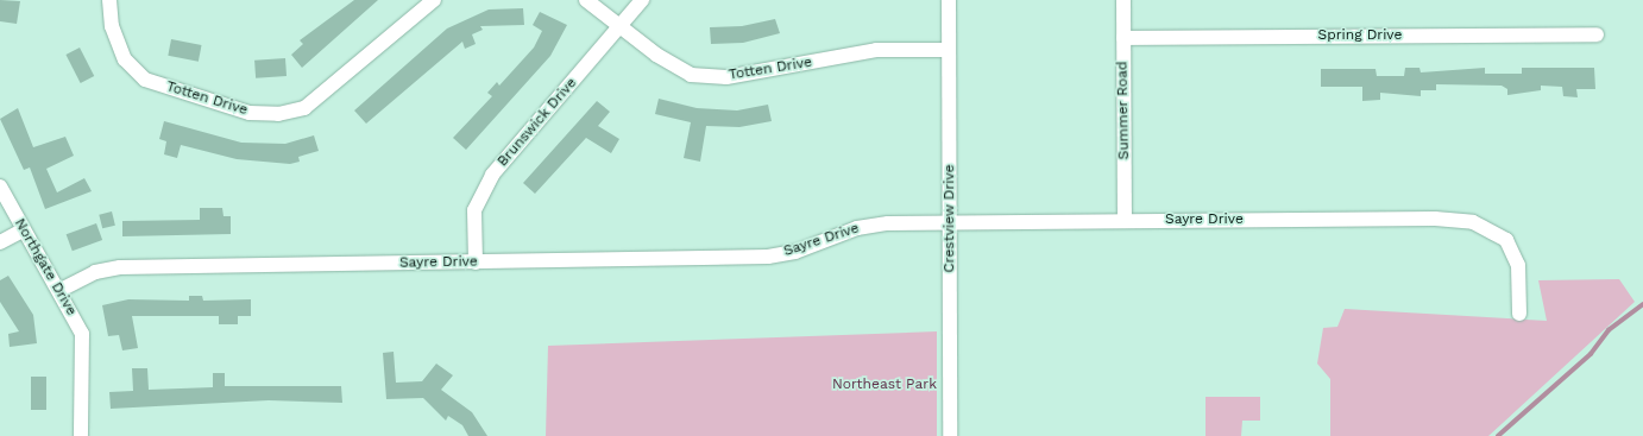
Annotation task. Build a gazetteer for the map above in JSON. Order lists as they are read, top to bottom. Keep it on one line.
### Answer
{"streets":{"street":["Spring Drive","Totten Drive","Summer Road","Brunswick Drive","Crestview Drive","Sayre Drive","Northgate Drive"]},"crossings":[["Spring Drive","Summer Road"],["Totten Drive","Brunswick Drive"],["Totten Drive","Crestview Drive"],["Summer Road","Sayre Drive"],["Brunswick Drive","Sayre Drive"],["Crestview Drive","Sayre Drive"],["Sayre Drive","Northgate Drive"]],"parks":["Northeast Park"]}
